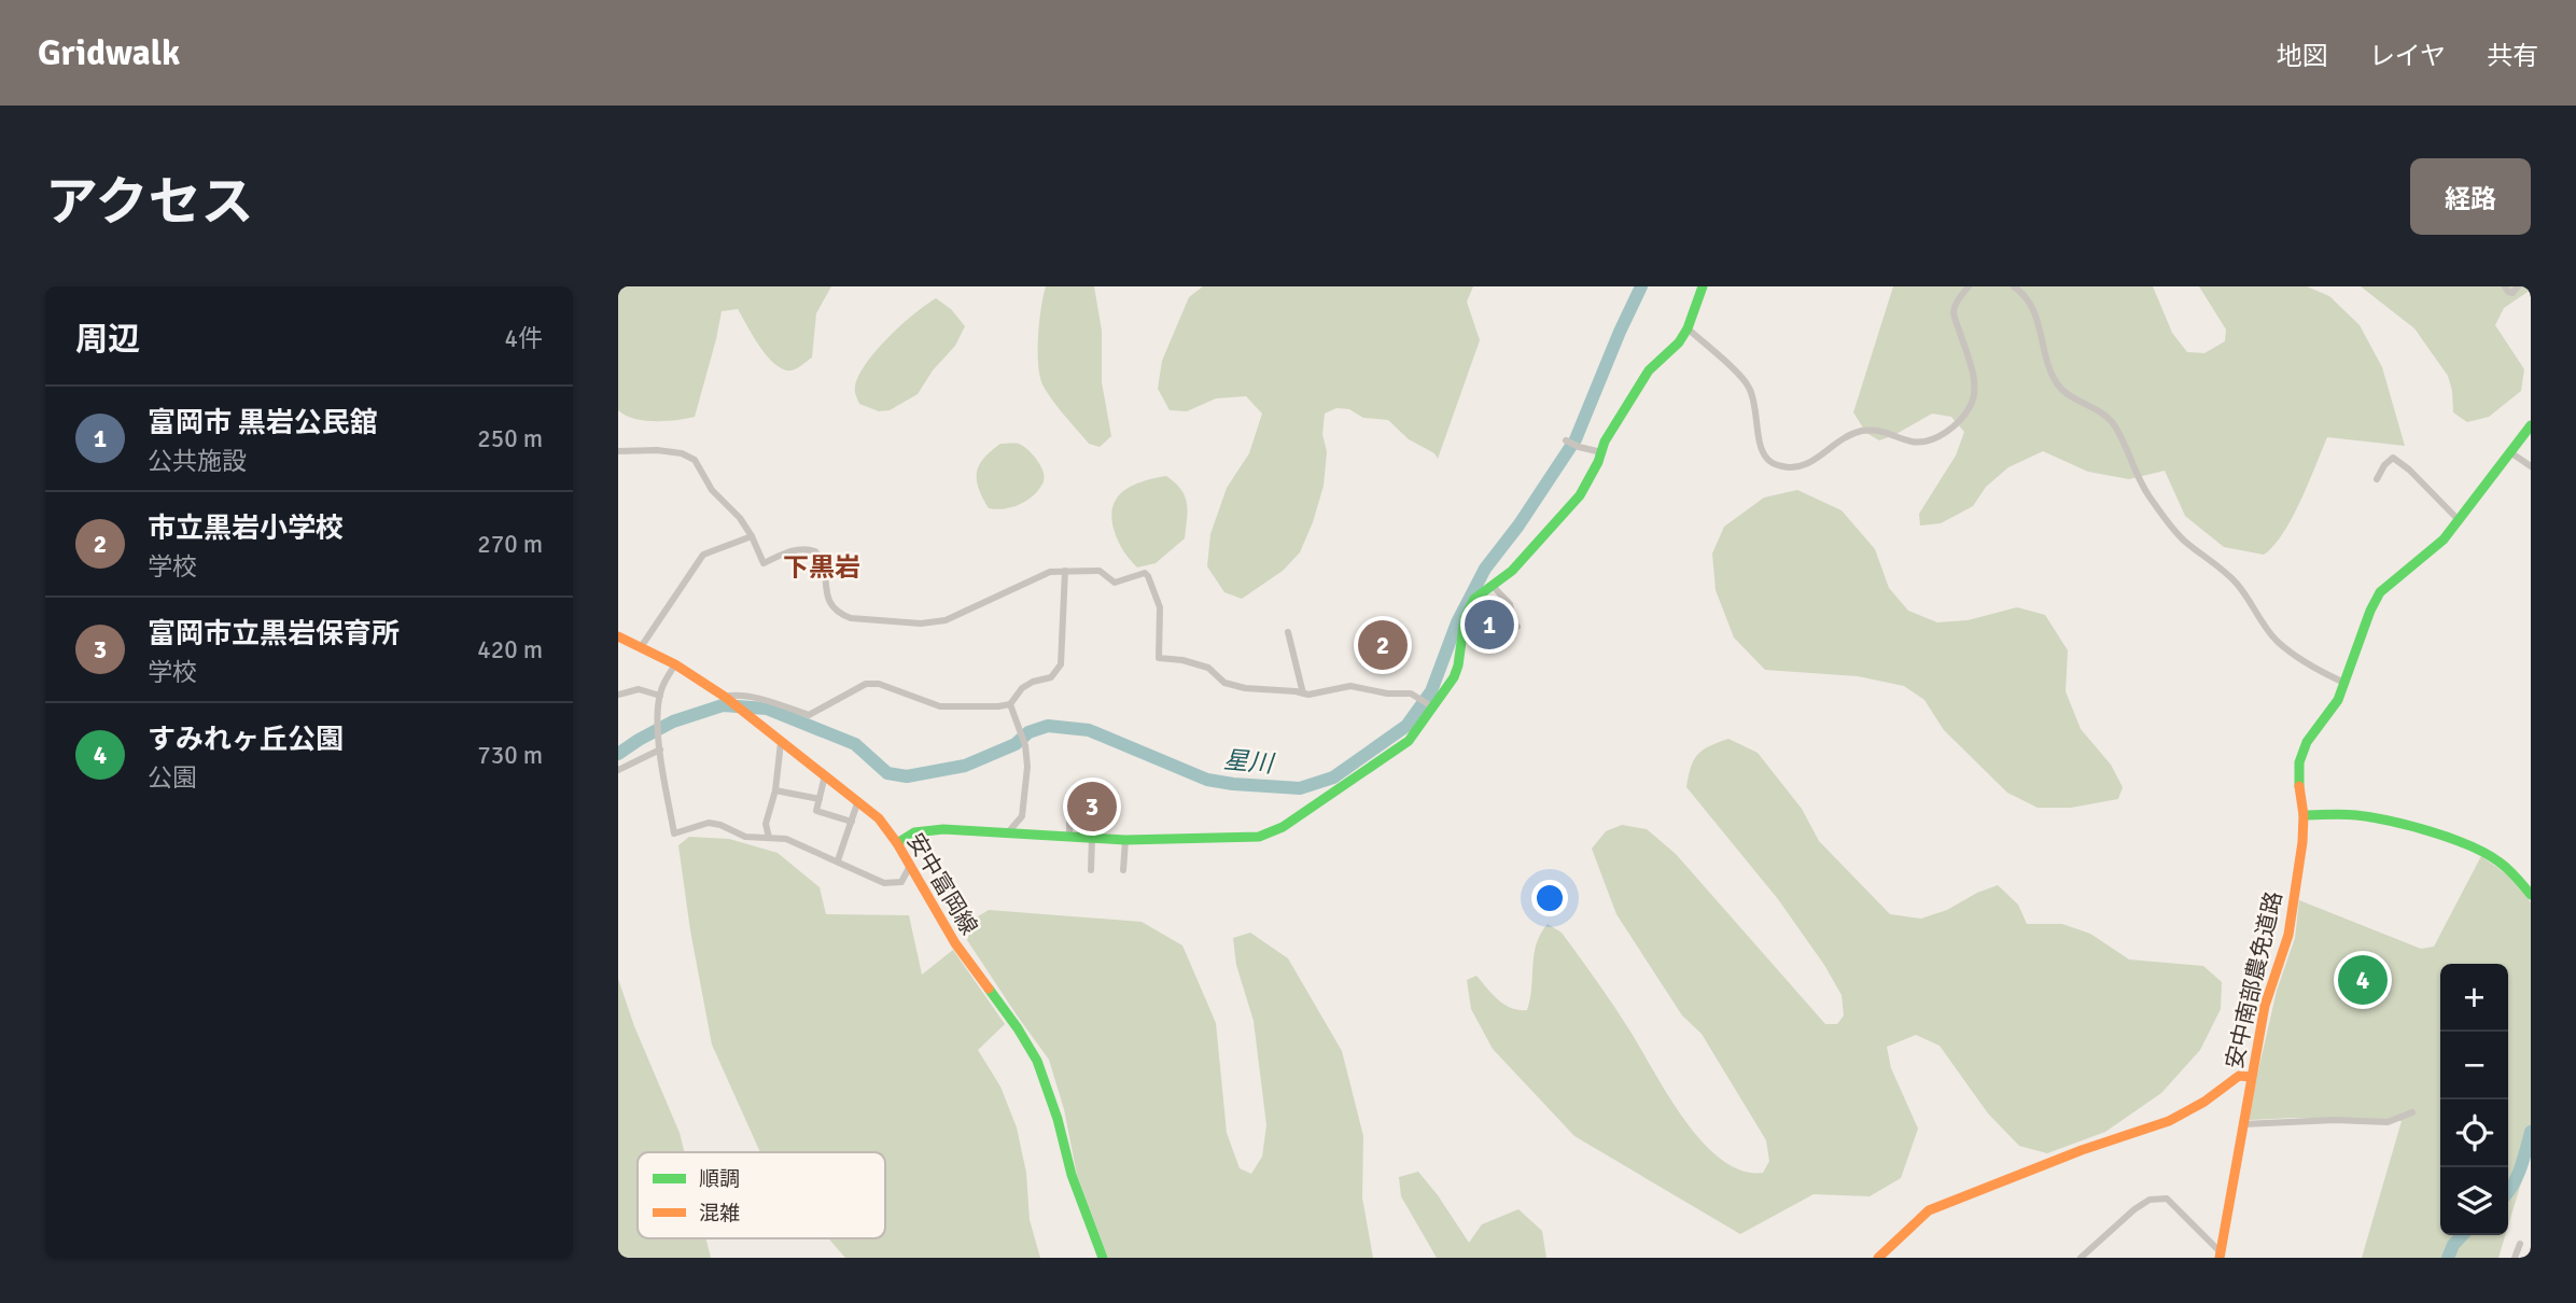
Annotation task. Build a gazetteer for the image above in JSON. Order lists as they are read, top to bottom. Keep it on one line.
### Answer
{"streets":{"street":["安中富岡線","安中南部農免道路"]},"districts":["下黒岩"],"water":["星川"],"legend":["順調","混雑"],"page":{"header":"Gridwalk","nav":["地図","レイヤ","共有"],"title":"アクセス","buttons":"経路","heading":["周辺","4件"],"list":[{"mark":"1","name":"富岡市 黒岩公民舘","note":"公共施設","value":"250 m"},{"mark":"2","name":"市立黒岩小学校","note":"学校","value":"270 m"},{"mark":"3","name":"富岡市立黒岩保育所","note":"学校","value":"420 m"},{"mark":"4","name":"すみれヶ丘公園","note":"公園","value":"730 m"}],"pins":["1","2","3","4"],"map_buttons":["+","−"]}}
